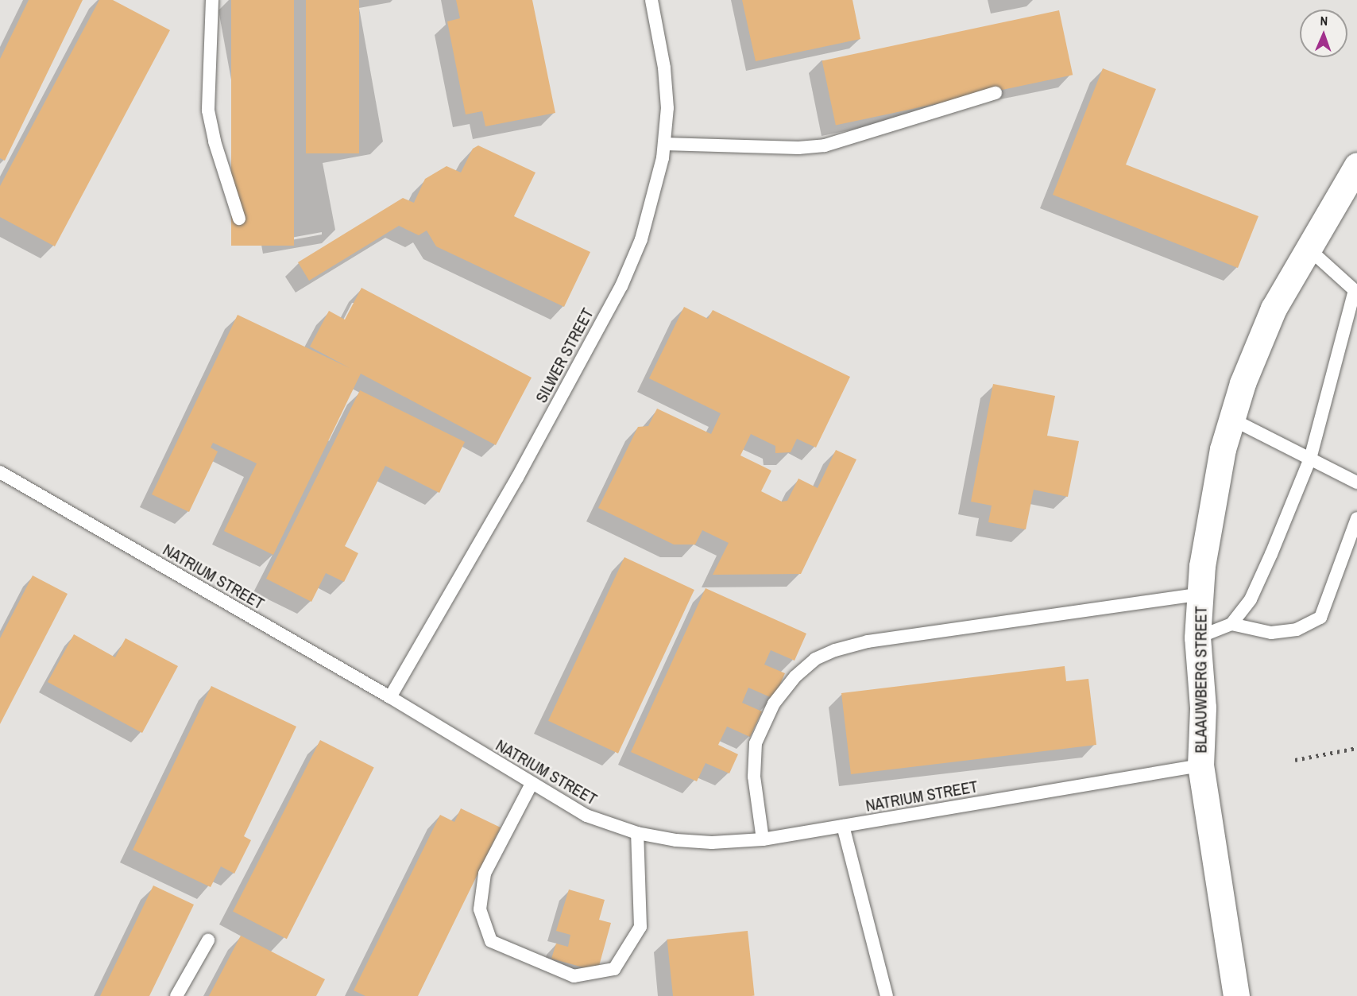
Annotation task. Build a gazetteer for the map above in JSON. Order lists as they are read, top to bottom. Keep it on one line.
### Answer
{"streets":{"street":["BLAAUWBERG STREET"],"lane":["SILWER STREET","NATRIUM STREET"]},"crossings":[["SILWER STREET","NATRIUM STREET"],["NATRIUM STREET","BLAAUWBERG STREET"]],"north":"top"}
